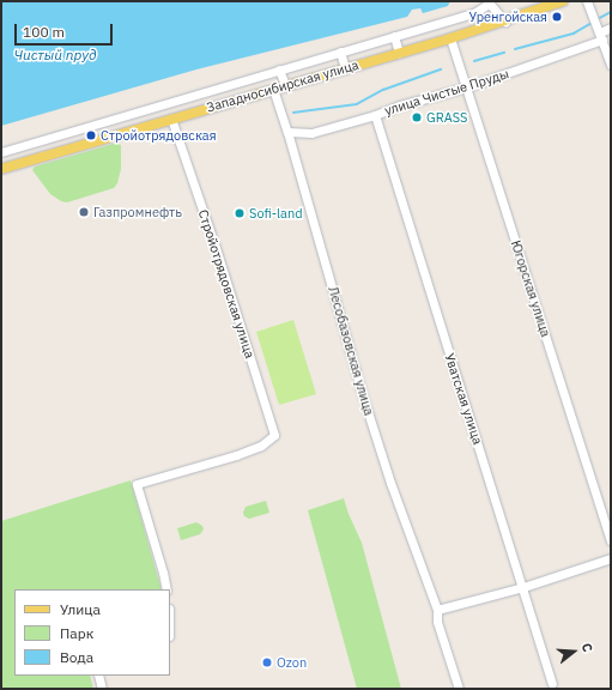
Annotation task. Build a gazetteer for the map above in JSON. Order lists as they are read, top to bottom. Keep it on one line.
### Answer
{"streets":{"main road":["Западносибирская улица"],"street":["улица Чистые Пруды","Стройотрядовская улица","Югорская улица","Лесобазовская улица","Уватская улица"]},"crossings":[["Западносибирская улица","Стройотрядовская улица"],["Западносибирская улица","Югорская улица"],["Западносибирская улица","Лесобазовская улица"],["улица Чистые Пруды","Югорская улица"],["улица Чистые Пруды","Лесобазовская улица"],["улица Чистые Пруды","Уватская улица"]],"water":["Чистый пруд"],"places":["Уренгойская","GRASS","Стройотрядовская","Газпромнефть","Sofi-land","Ozon"],"legend":["Улица","Парк","Вода"],"scale_bar":"100 m","north":"right"}
